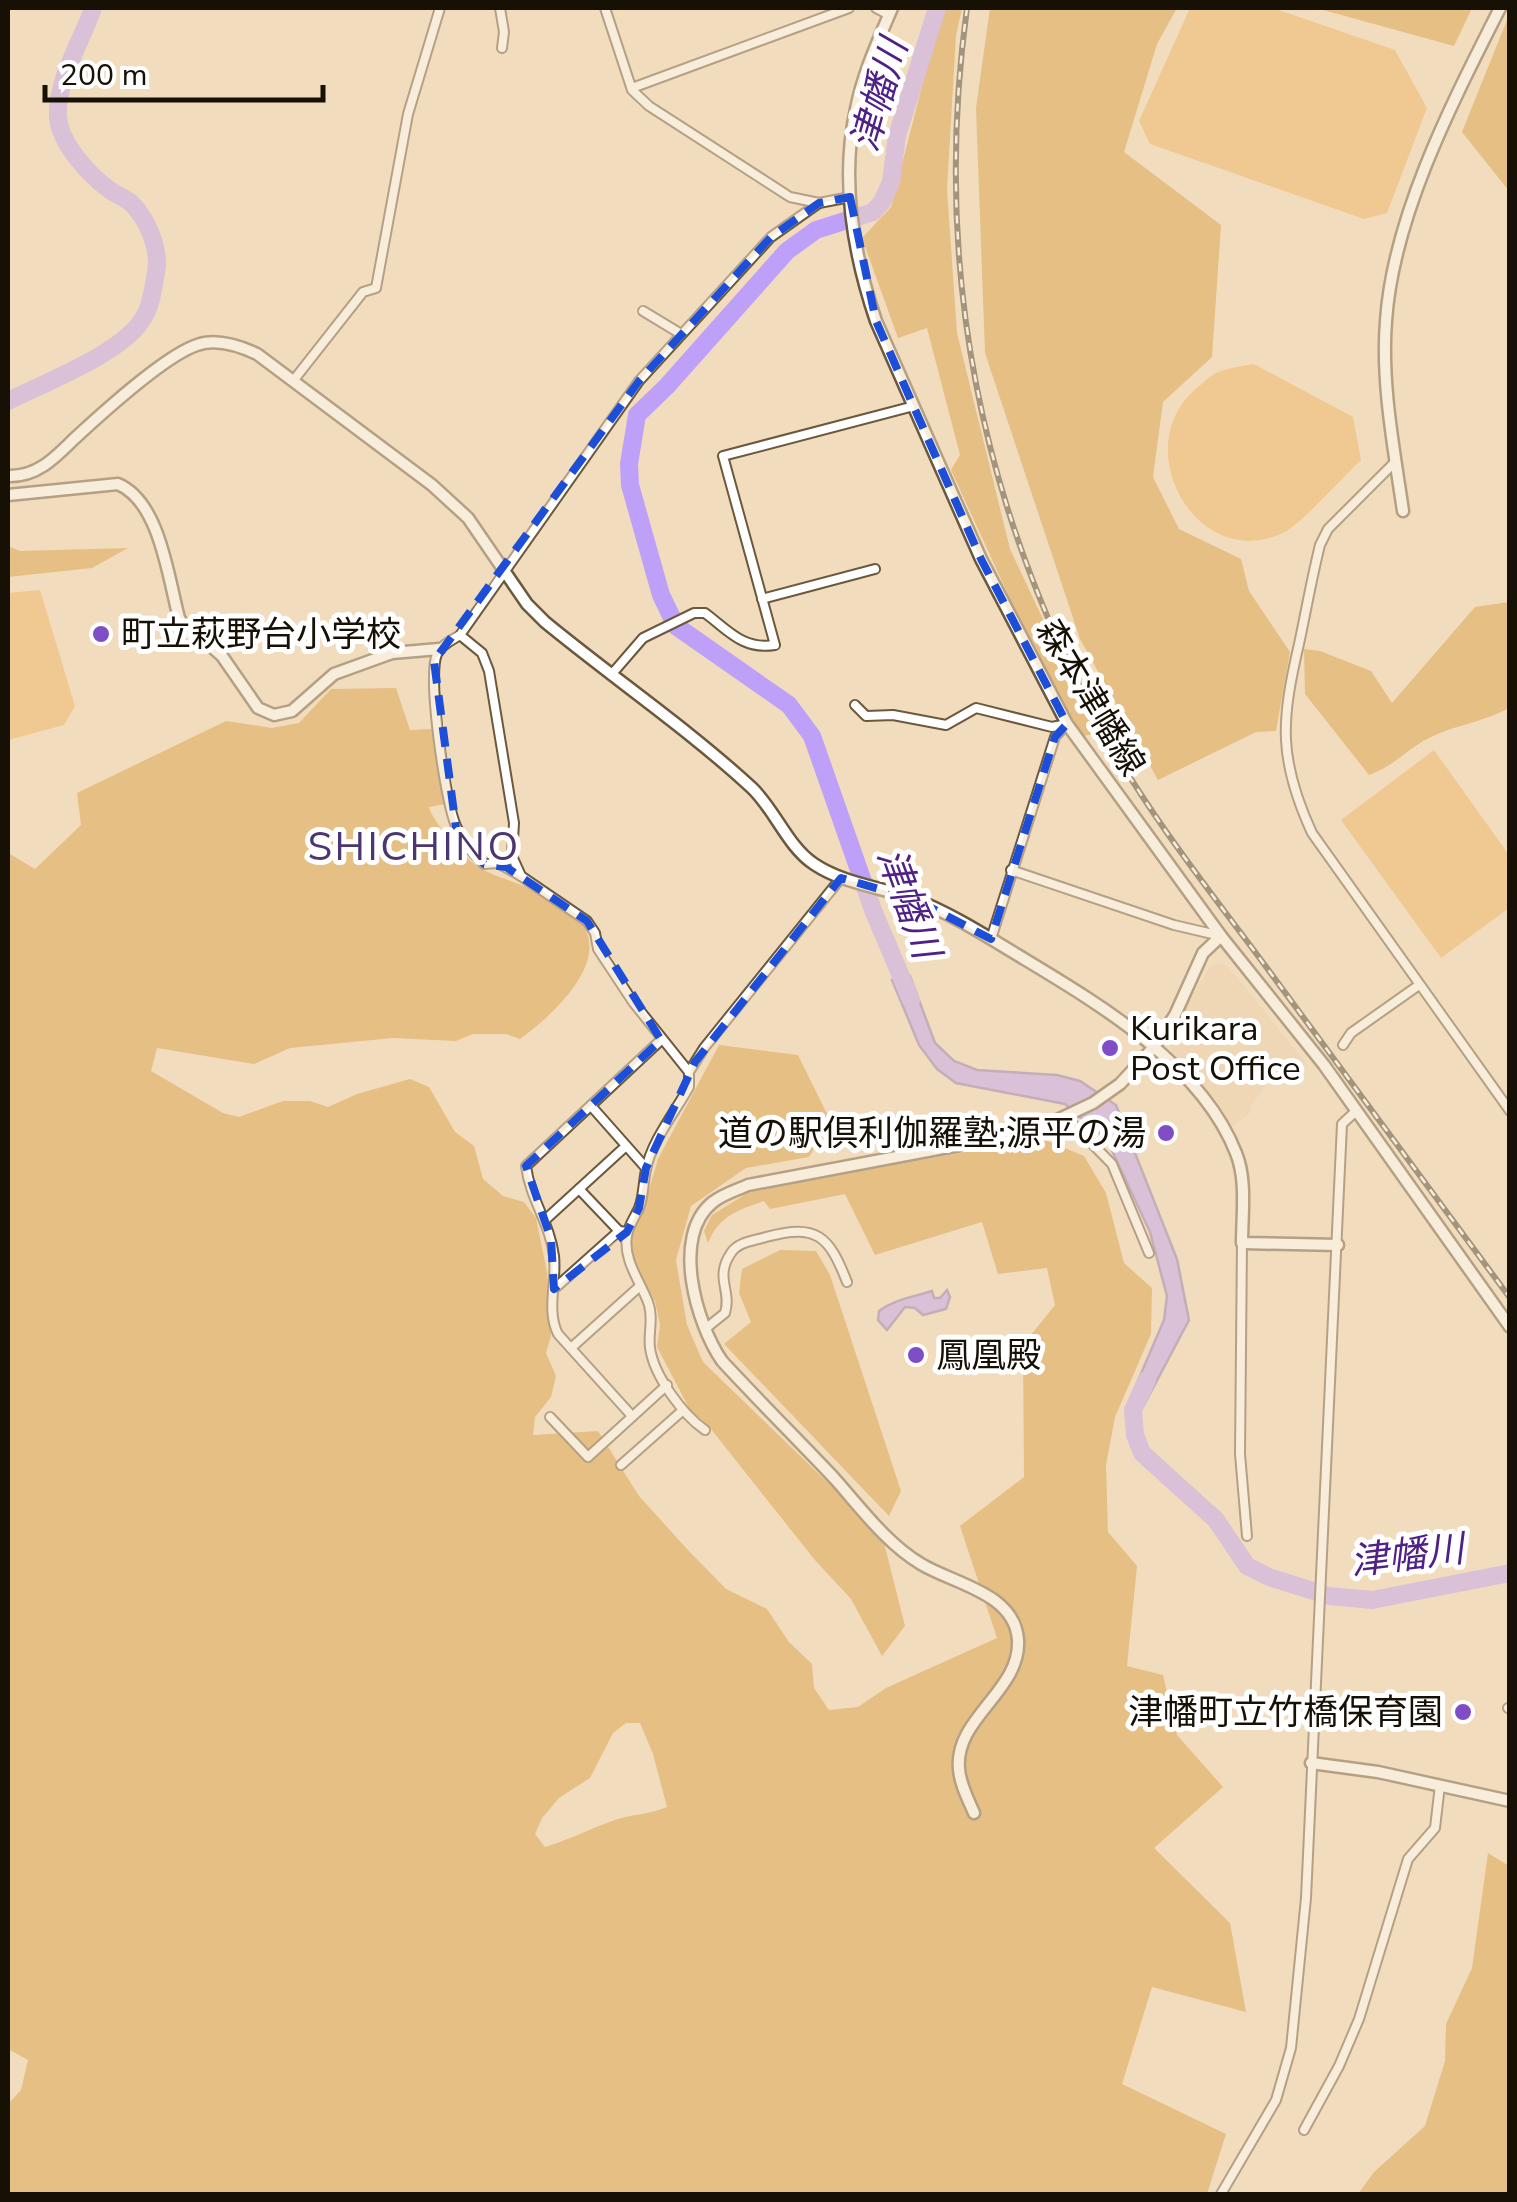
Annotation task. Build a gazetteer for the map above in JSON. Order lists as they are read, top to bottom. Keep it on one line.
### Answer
{"streets":{"street":["森本津幡線"]},"districts":["SHICHINO"],"water":["津幡川"],"places":["町立萩野台小学校","Kurikara Post Office","道の駅倶利伽羅塾;源平の湯","鳳凰殿","津幡町立竹橋保育園"],"scale_bar":"200 m"}
